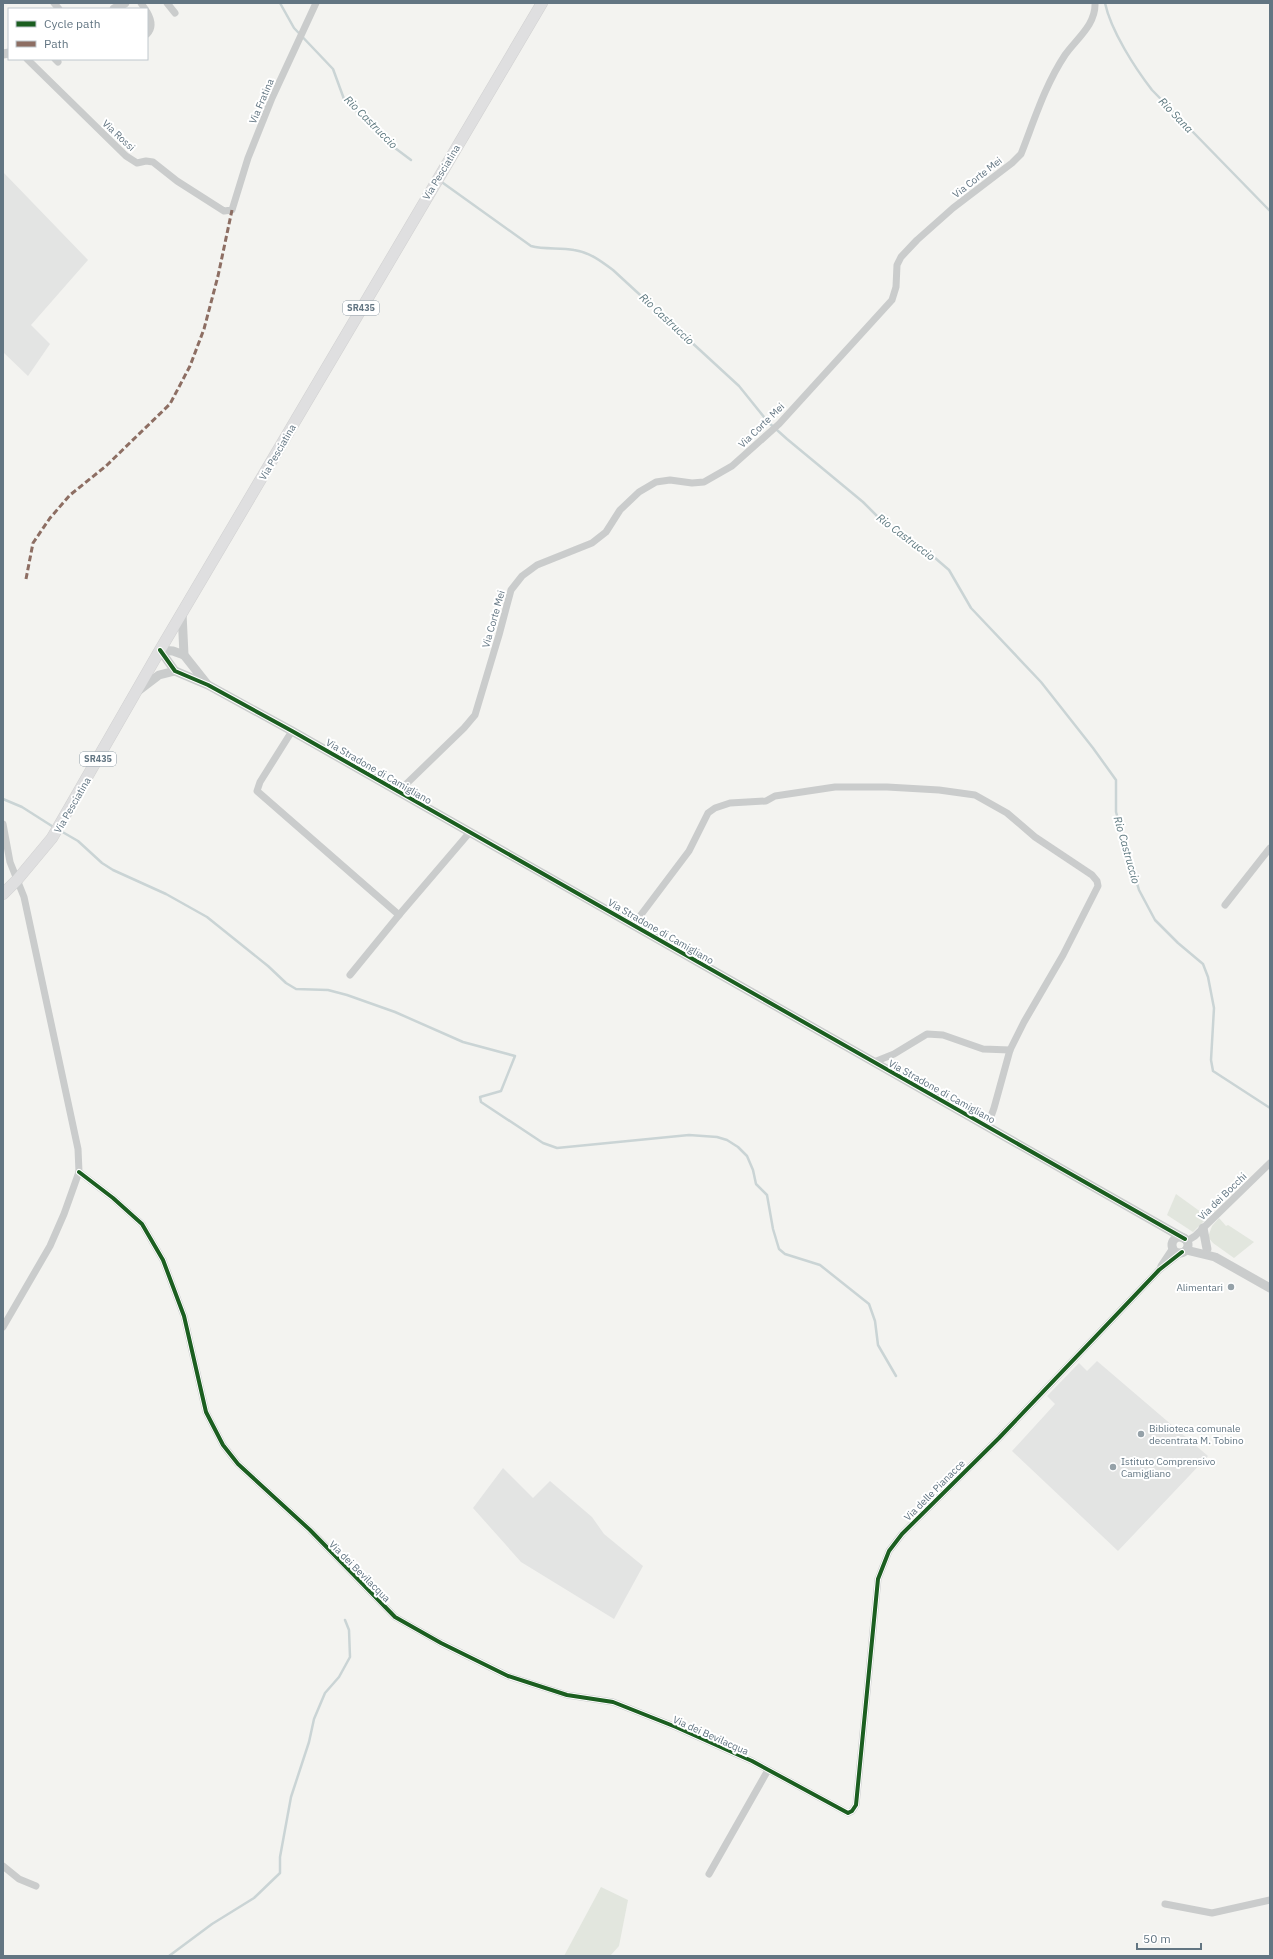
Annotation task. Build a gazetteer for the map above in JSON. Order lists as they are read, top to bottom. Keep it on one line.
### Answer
{"streets":{"main road":["Via Pesciatina","SR435"],"street":["Via Fratina","Via Rossi","Via Corte Mei","Via Stradone di Camigliano","Via dei Bocchi","Via delle Pianacce","Via dei Bevilacqua"]},"crossings":[["Via Fratina","Via Rossi"],["Via Pesciatina","Via Stradone di Camigliano"],["Via Corte Mei","Via Stradone di Camigliano"],["Via Stradone di Camigliano","Via dei Bocchi"],["Via Stradone di Camigliano","Via delle Pianacce"],["Via dei Bocchi","Via delle Pianacce"],["Via delle Pianacce","Via dei Bevilacqua"]],"water":["Rio Sana","Rio Castruccio"],"places":["Alimentari","Biblioteca comunale decentrata M. Tobino","Istituto Comprensivo Camigliano"],"legend":["Cycle path","Path"],"scale_bar":"50 m"}
